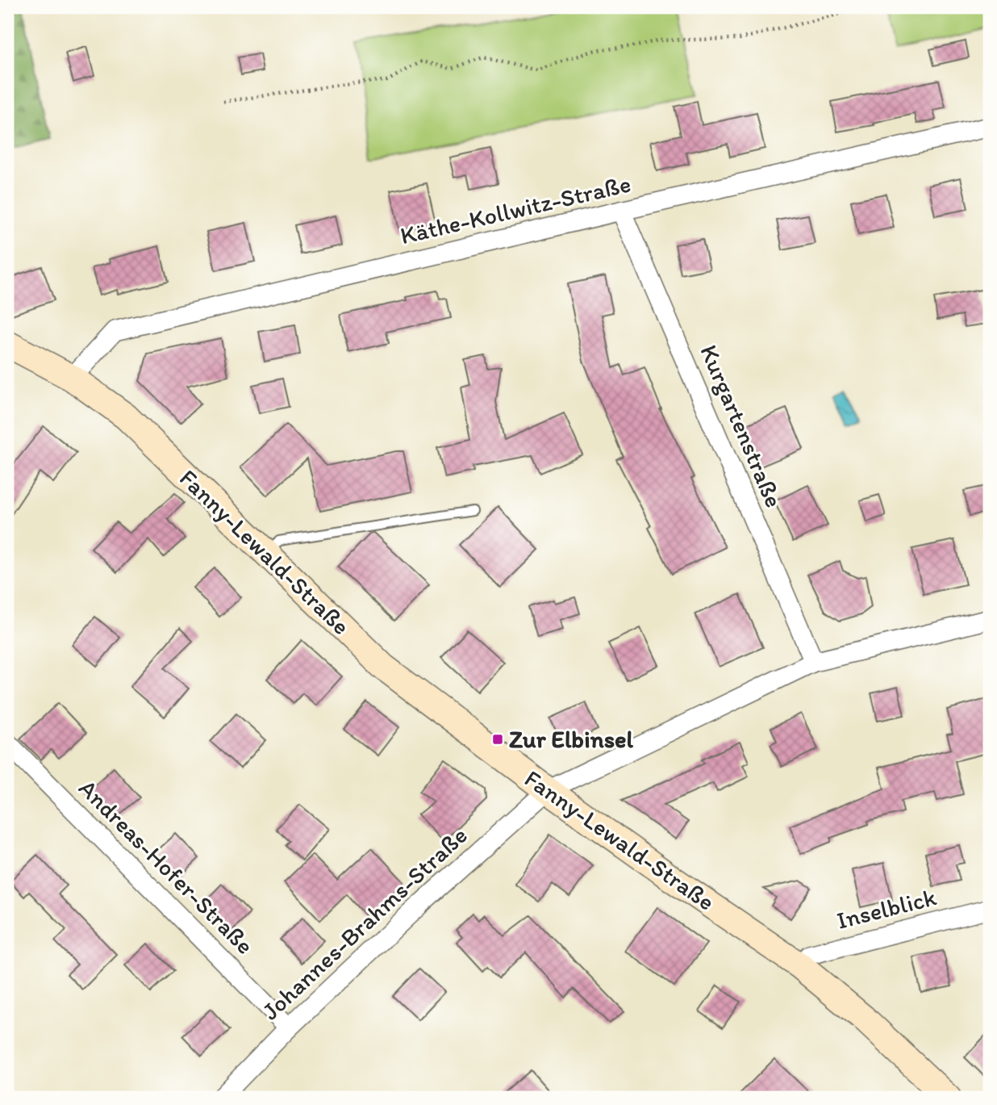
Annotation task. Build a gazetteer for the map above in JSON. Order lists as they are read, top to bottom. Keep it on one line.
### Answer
{"streets":{"street":["Käthe-Kollwitz-Straße","Kurgartenstraße","Fanny-Lewald-Straße","Andreas-Hofer-Straße","Inselblick","Johannes-Brahms-Straße"]},"crossings":[["Käthe-Kollwitz-Straße","Kurgartenstraße"],["Käthe-Kollwitz-Straße","Fanny-Lewald-Straße"],["Fanny-Lewald-Straße","Inselblick"],["Fanny-Lewald-Straße","Johannes-Brahms-Straße"],["Andreas-Hofer-Straße","Johannes-Brahms-Straße"]],"places":{"transit":["Zur Elbinsel"]}}
